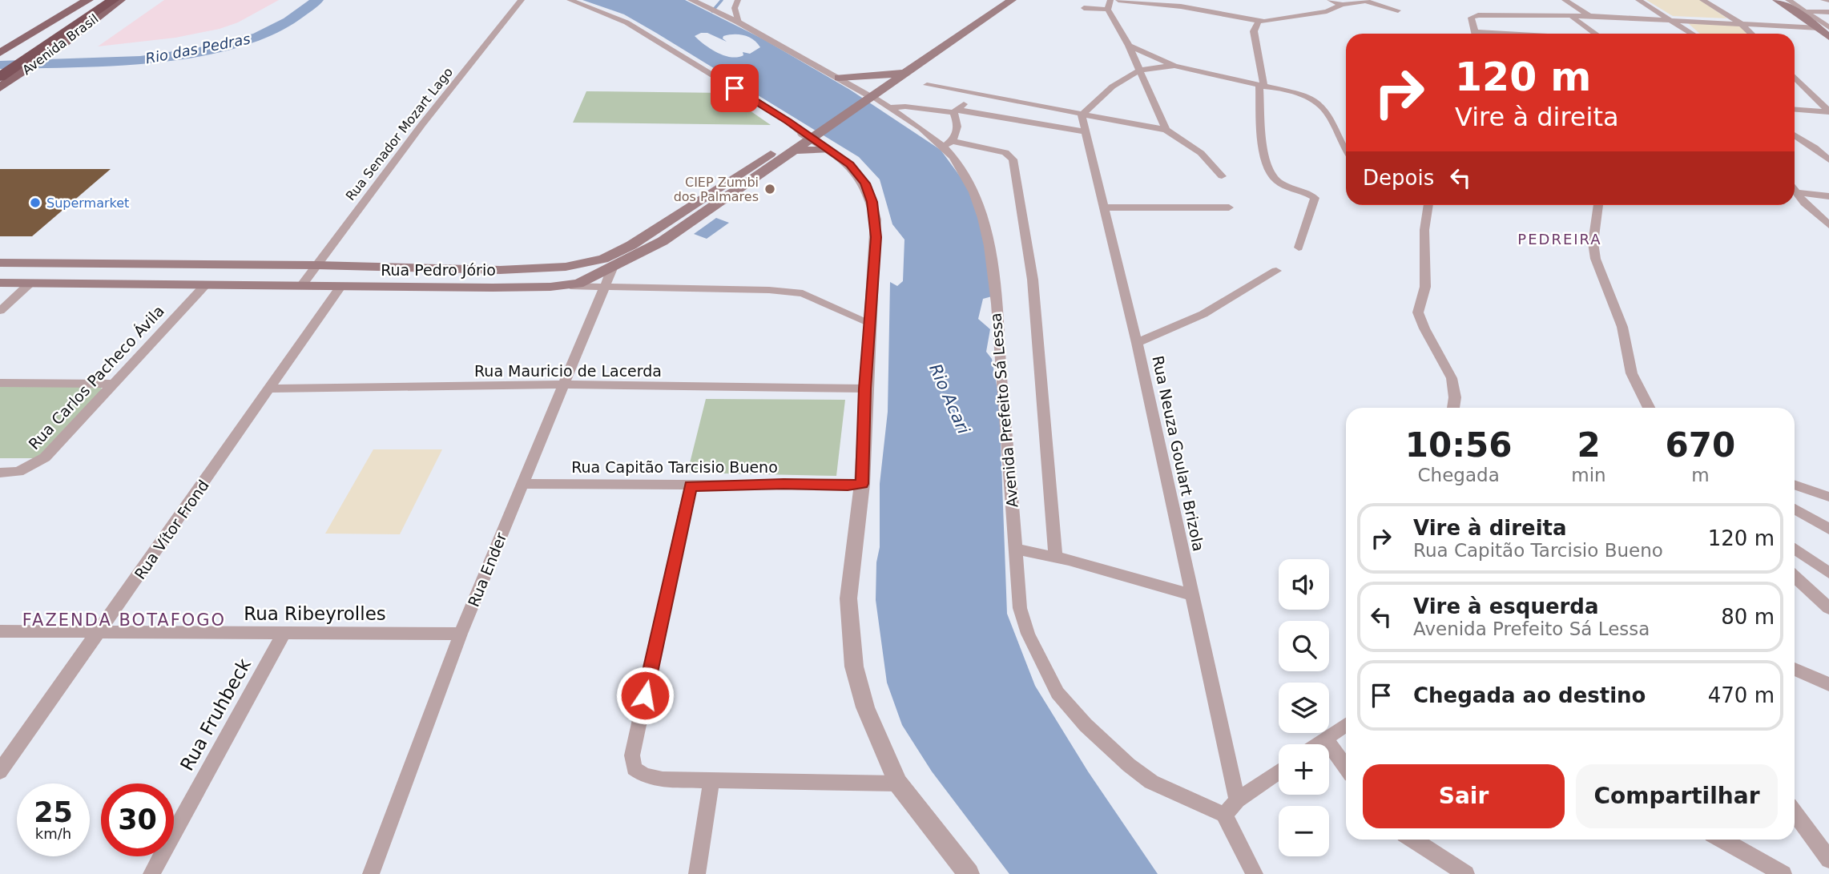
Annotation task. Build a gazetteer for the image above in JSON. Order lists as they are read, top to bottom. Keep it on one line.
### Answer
{"streets":{"highway":["Avenida Brasil"],"main road":["Rua Pedro Jório"],"street":["Rua Senador Mozart Lago","Rua Mauricio de Lacerda","Rua Carlos Pacheco Ávila","Avenida Prefeito Sá Lessa","Rua Neuza Goulart Brizola","Rua Capitão Tarcisio Bueno","Rua Vítor Frond","Rua Ender","Rua Ribeyrolles","Rua Fruhbeck"]},"crossings":[["Rua Senador Mozart Lago","Rua Pedro Jório"],["Rua Pedro Jório","Rua Carlos Pacheco Ávila"],["Rua Pedro Jório","Rua Vítor Frond"],["Rua Pedro Jório","Rua Ender"],["Rua Mauricio de Lacerda","Rua Vítor Frond"],["Rua Mauricio de Lacerda","Rua Ender"],["Rua Capitão Tarcisio Bueno","Rua Ender"],["Rua Vítor Frond","Rua Ribeyrolles"],["Rua Ender","Rua Ribeyrolles"],["Rua Ribeyrolles","Rua Fruhbeck"]],"districts":["PEDREIRA","FAZENDA BOTAFOGO"],"water":["Rio das Pedras","Rio Acari"],"places":["CIEP Zumbi dos Palmares","Supermarket"],"page":{"turn":["120 m","Vire à direita"],"then":"Depois","eta":["10:56","Chegada","2","min","670","m"],"list":[{"name":"Vire à direita","note":"Rua Capitão Tarcisio Bueno","value":"120 m"},{"name":"Vire à esquerda","note":"Avenida Prefeito Sá Lessa","value":"80 m"},{"name":"Chegada ao destino","value":"470 m"}],"map_buttons":["+","−"],"buttons":["Sair","Compartilhar"],"speed":"25 km/h","limit":"30"}}
